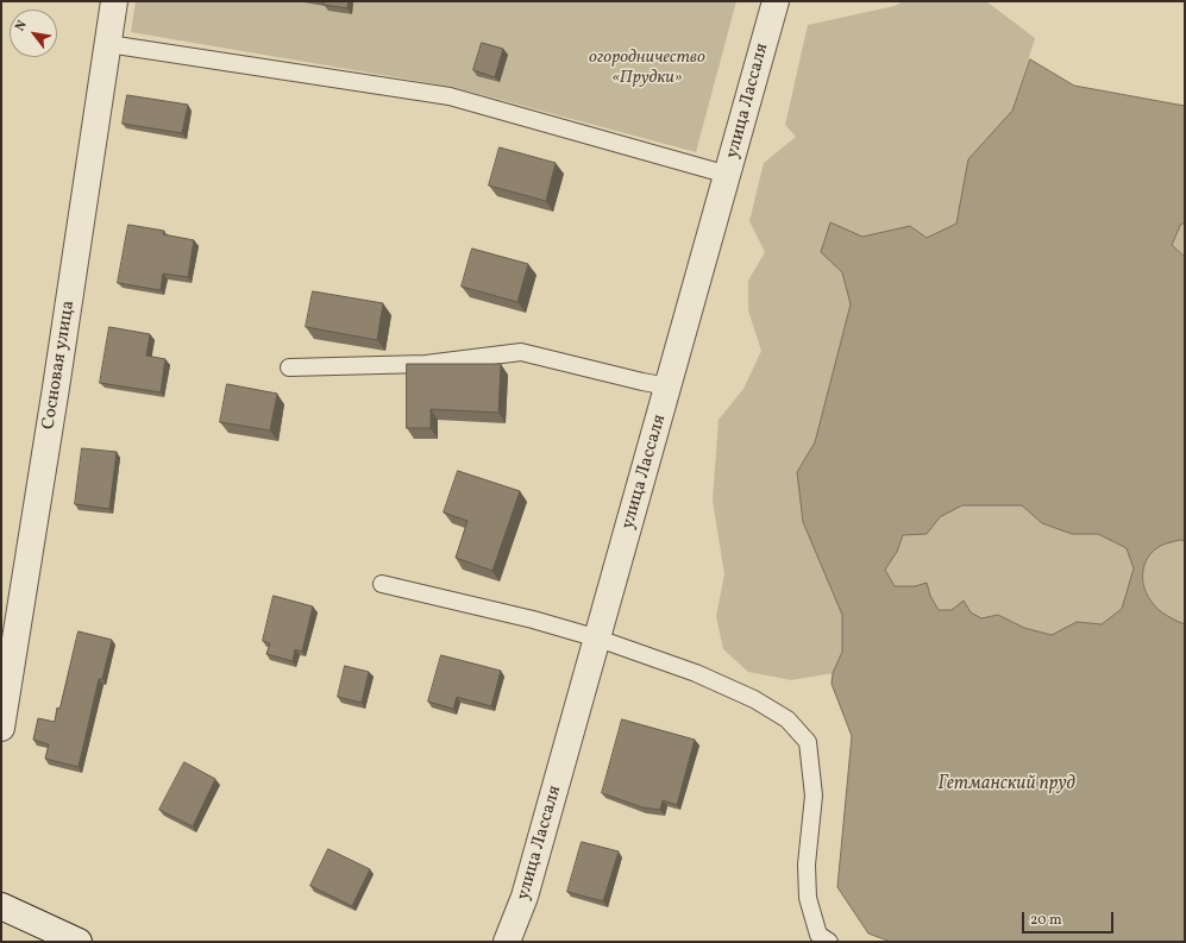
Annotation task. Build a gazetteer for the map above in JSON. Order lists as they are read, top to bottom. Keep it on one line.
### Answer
{"streets":{"street":["улица Лассаля","Сосновая улица"]},"water":["Гетманский пруд"],"parks":["огородничество «Прудки»"],"scale_bar":"20 m","north":"top left"}
